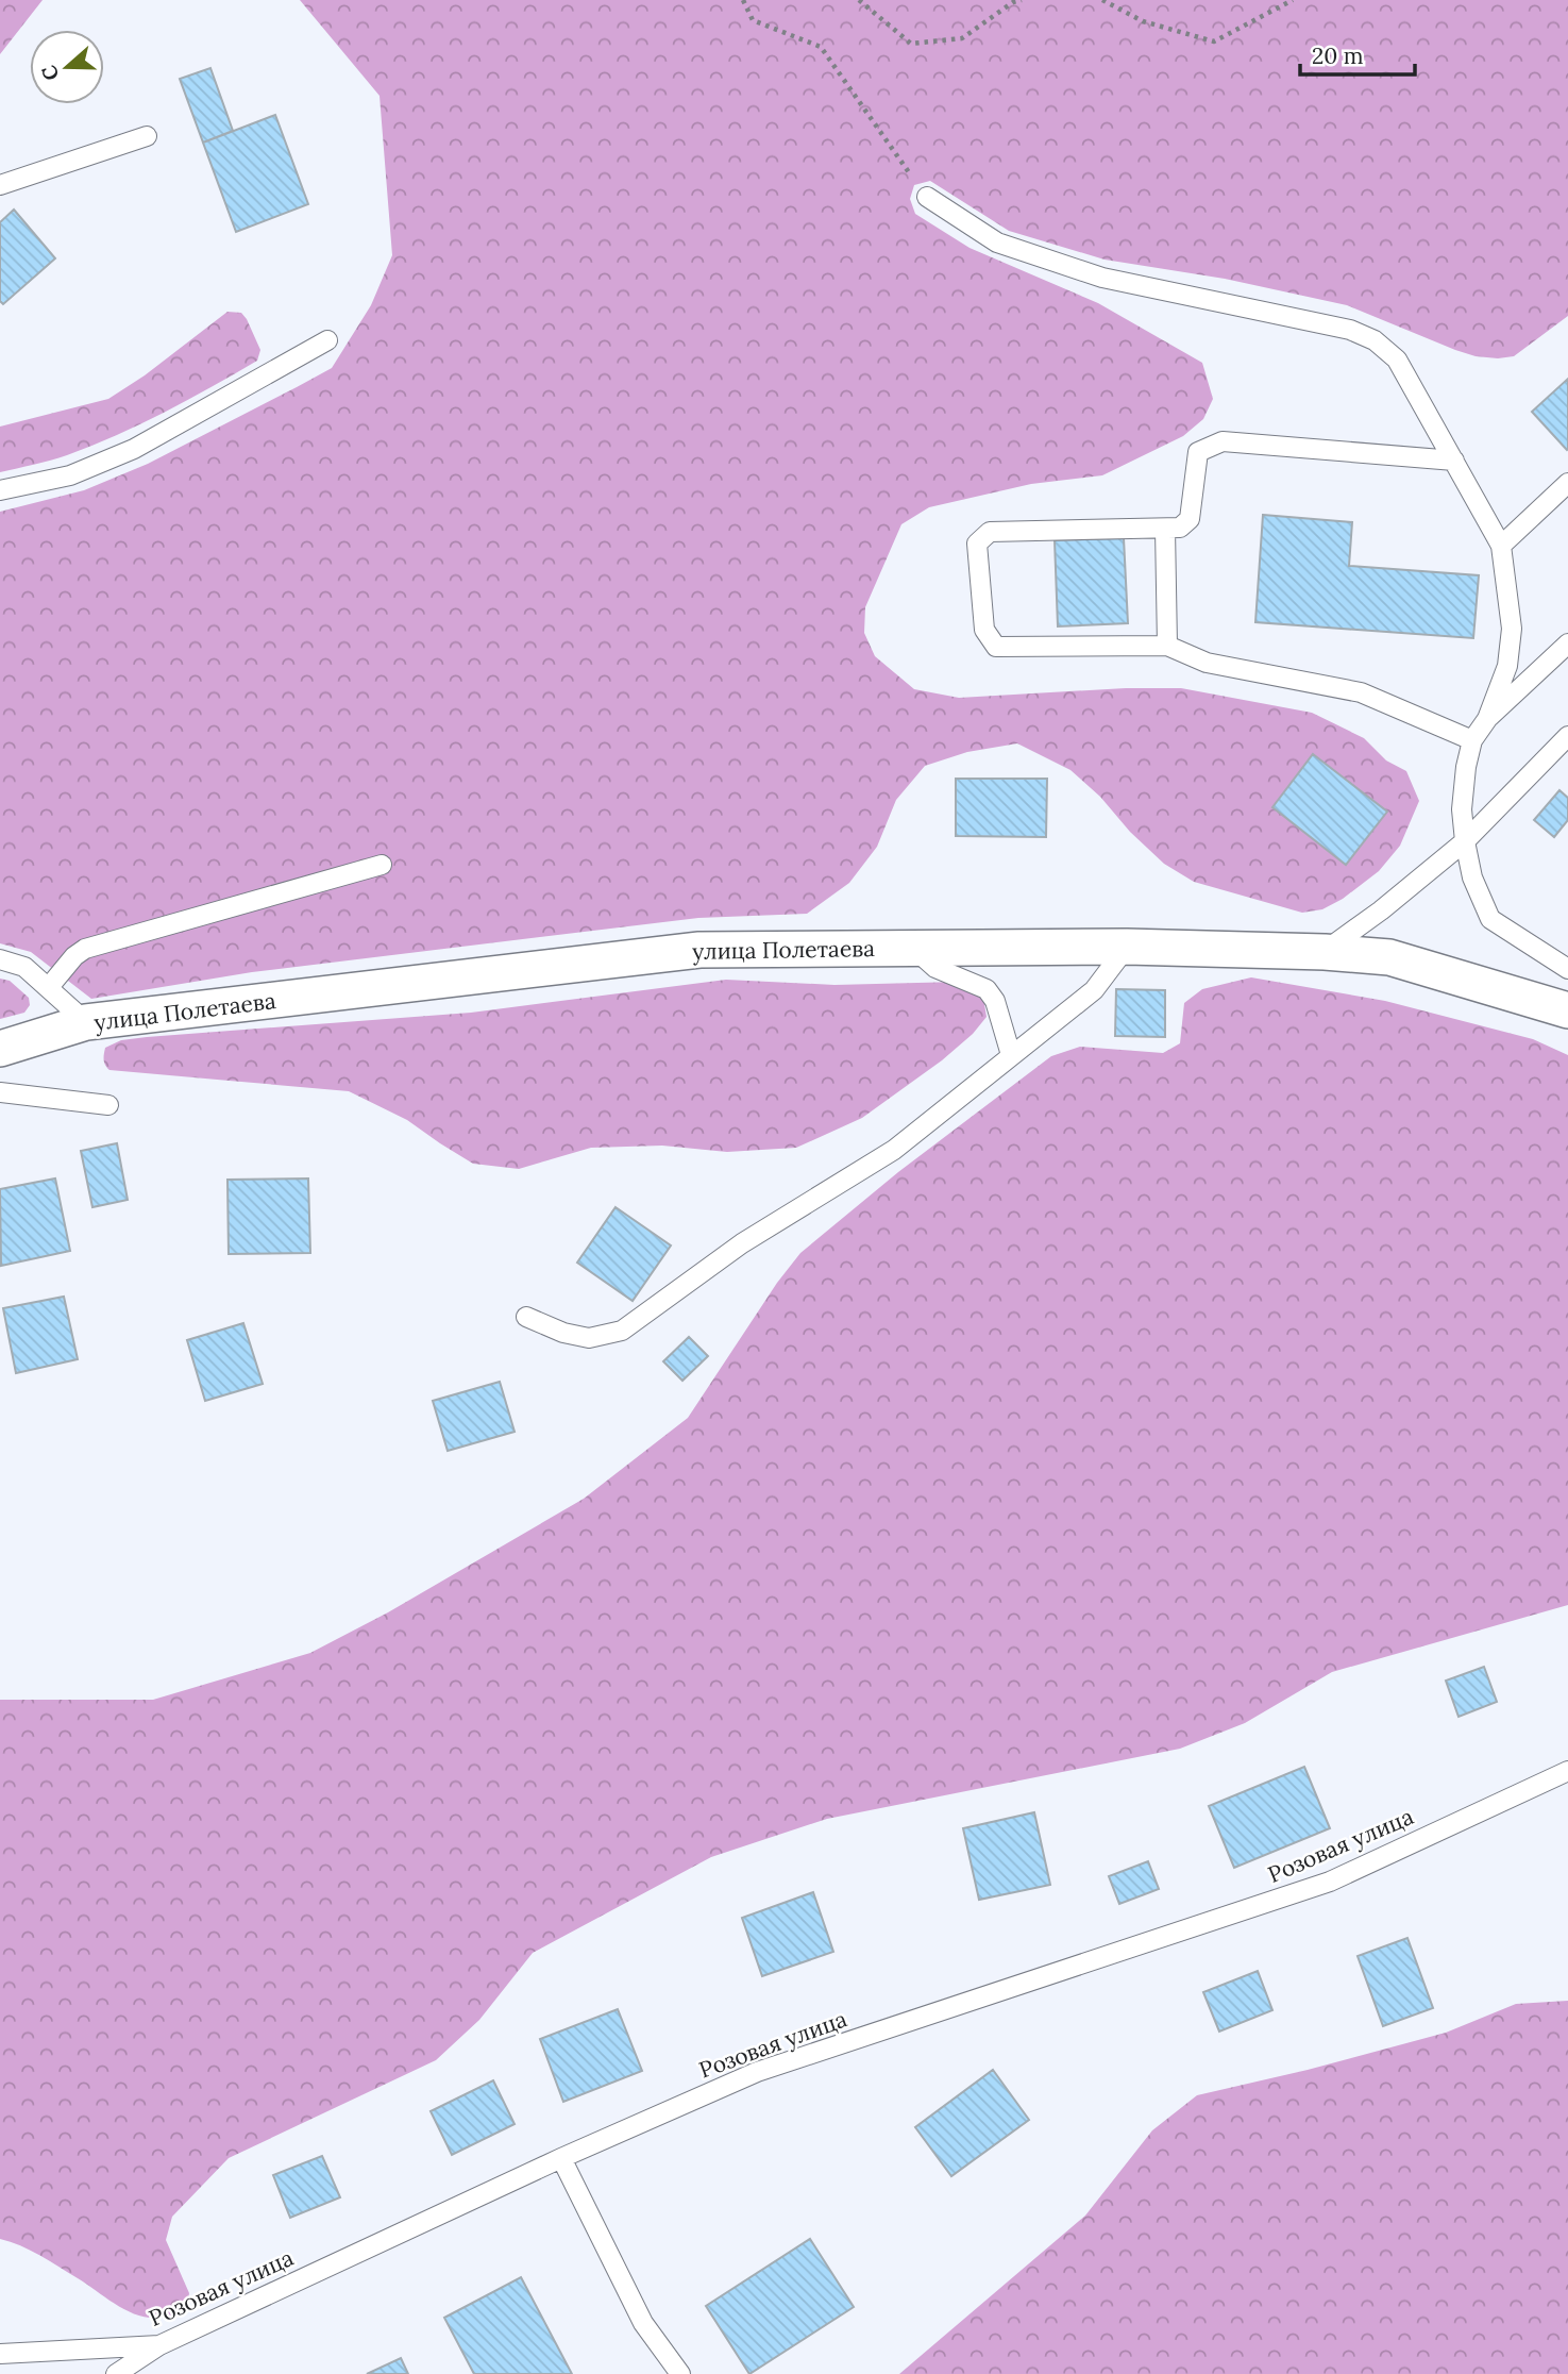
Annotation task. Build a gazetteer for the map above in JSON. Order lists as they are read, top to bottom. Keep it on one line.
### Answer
{"streets":{"street":["улица Полетаева"],"lane":["Розовая улица"]},"scale_bar":"20 m","north":"left"}
